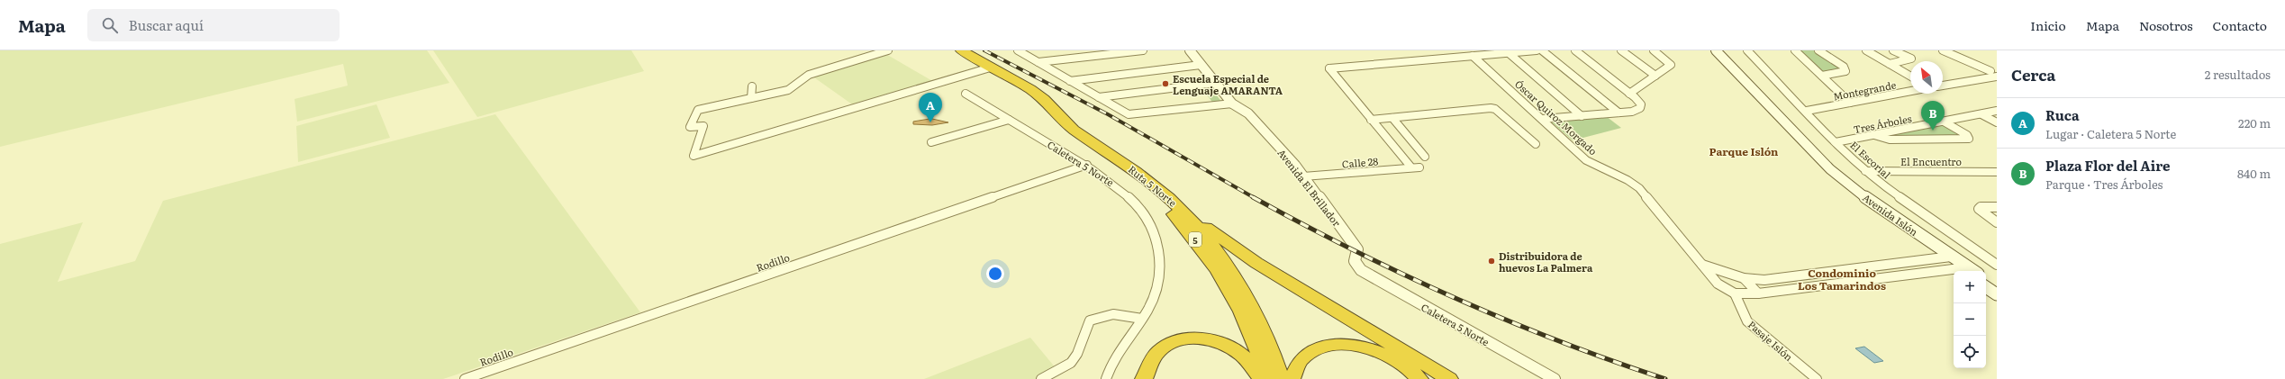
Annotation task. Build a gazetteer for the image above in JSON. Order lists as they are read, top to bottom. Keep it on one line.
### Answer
{"streets":{"highway":["Ruta 5 Norte","5"],"main road":["Avenida Islón"],"street":["Montegrande","Óscar Quiroz Morgado","Tres Árboles","El Escorial","El Encuentro","Calle 28","Caletera 5 Norte","Avenida El Brillador","Rodillo","Pasaje Islón"]},"crossings":[["Montegrande","El Escorial"],["Óscar Quiroz Morgado","Pasaje Islón"],["Tres Árboles","El Escorial"],["El Escorial","El Encuentro"],["Calle 28","Avenida El Brillador"],["Caletera 5 Norte","Avenida El Brillador"],["Caletera 5 Norte","Rodillo"]],"districts":["Parque Islón","Condominio Los Tamarindos"],"places":["Escuela Especial de Lenguaje AMARANTA","Distribuidora de huevos La Palmera"],"north":"top left","page":{"header":"Mapa","search":"Buscar aquí","nav":["Inicio","Mapa","Nosotros","Contacto"],"heading":["Cerca","2 resultados"],"pins":["A","B"],"list":[{"mark":"A","name":"Ruca","note":"Lugar · Caletera 5 Norte","value":"220 m"},{"mark":"B","name":"Plaza Flor del Aire","note":"Parque · Tres Árboles","value":"840 m"}],"map_buttons":["+","−"]}}
